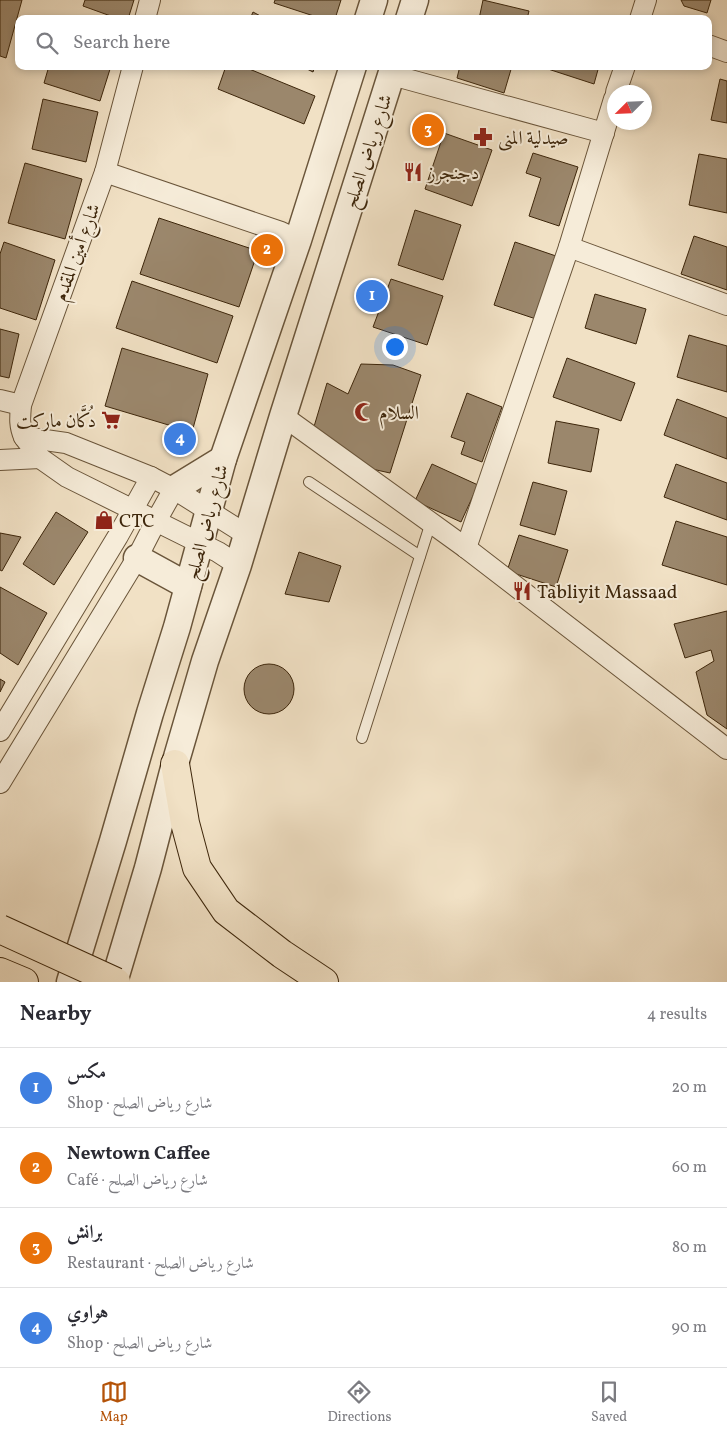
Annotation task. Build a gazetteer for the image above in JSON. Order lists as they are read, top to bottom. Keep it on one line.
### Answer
{"streets":{"street":["شارع رياض الصلح","شارع أمين المقدم"]},"places":{"pharmacy":["صيدلية المنى"],"restaurant":["دجنجرز","Tabliyit Massaad"],"mosque":["السلام"],"supermarket":["دُكَّان ماركت"],"shop":["CTC"]},"north":"bottom left","page":{"search":"Search here","pins":["3","2","1","4"],"heading":["Nearby","4 results"],"list":[{"mark":"1","name":"مكس","note":"Shop · شارع رياض الصلح","value":"20 m"},{"mark":"2","name":"Newtown Caffee","note":"Café · شارع رياض الصلح","value":"60 m"},{"mark":"3","name":"برانش","note":"Restaurant · شارع رياض الصلح","value":"80 m"},{"mark":"4","name":"هواوي","note":"Shop · شارع رياض الصلح","value":"90 m"}],"nav":["Map","Directions","Saved"]}}
